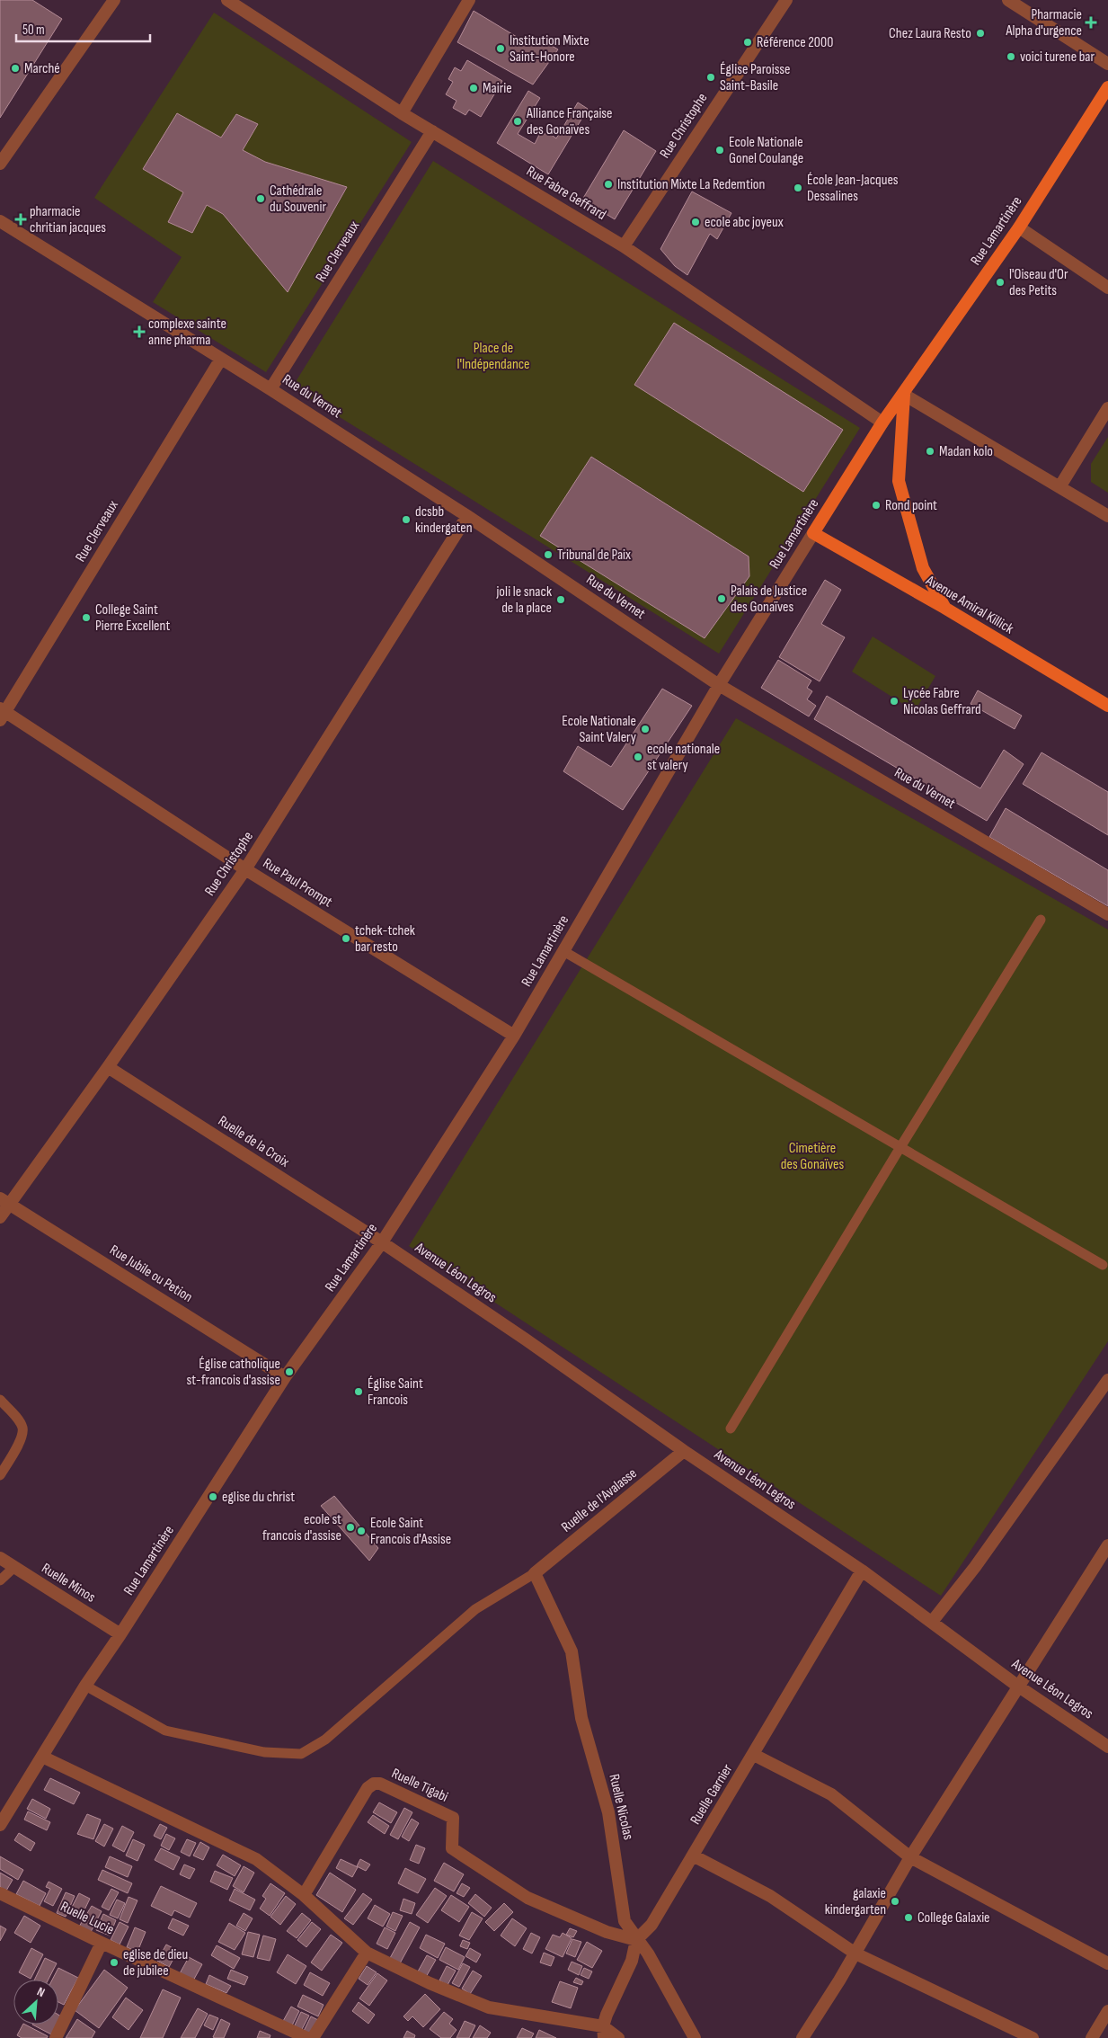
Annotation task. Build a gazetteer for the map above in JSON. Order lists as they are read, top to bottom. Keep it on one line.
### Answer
{"streets":{"main road":["Rue Lamartinère","Avenue Amiral Killick"],"street":["Rue Christophe","Rue Fabre Geffrard","Rue Clerveaux","Rue du Vernet","Rue Paul Prompt","Ruelle de la Croix","Avenue Léon Legros","Rue Jubile ou Petion","Ruelle de l'Avalasse","Ruelle Minos","Ruelle Tigabi","Ruelle Garnier","Ruelle Nicolas","Ruelle Lucie"]},"crossings":[["Rue Christophe","Rue Fabre Geffrard"],["Rue Christophe","Rue du Vernet"],["Rue Christophe","Rue Paul Prompt"],["Rue Christophe","Ruelle de la Croix"],["Rue Christophe","Rue Jubile ou Petion"],["Rue Fabre Geffrard","Rue Lamartinère"],["Rue Fabre Geffrard","Rue Clerveaux"],["Rue Lamartinère","Rue du Vernet"],["Rue Lamartinère","Avenue Amiral Killick"],["Rue Lamartinère","Rue Paul Prompt"],["Rue Lamartinère","Ruelle de la Croix"],["Rue Lamartinère","Avenue Léon Legros"],["Rue Lamartinère","Rue Jubile ou Petion"],["Rue Lamartinère","Ruelle Minos"],["Rue Clerveaux","Rue du Vernet"],["Rue Clerveaux","Rue Paul Prompt"],["Ruelle de la Croix","Avenue Léon Legros"],["Avenue Léon Legros","Ruelle de l'Avalasse"],["Avenue Léon Legros","Ruelle Garnier"],["Ruelle de l'Avalasse","Ruelle Nicolas"],["Ruelle Tigabi","Ruelle Garnier"],["Ruelle Tigabi","Ruelle Nicolas"],["Ruelle Garnier","Ruelle Nicolas"]],"parks":["Place de l'Indépendance","Cimetière des Gonaïves"],"places":{"health":["Pharmacie Alpha d'urgence","pharmacie chritian jacques","complexe sainte anne pharma"],"other":["Chez Laura Resto","Référence 2000","Institution Mixte Saint-Honore","voici turene bar","Marché","Église Paroisse Saint-Basile","Mairie","Alliance Française des Gonaïves","Ecole Nationale Gonel Coulange","Institution Mixte La Redemtion","École Jean-Jacques Dessalines","Cathédrale du Souvenir","ecole abc joyeux","l'Oiseau d'Or des Petits","Madan kolo","Rond point","dcsbb kindergaten","Tribunal de Paix","Palais de Justice des Gonaïves","joli le snack de la place","College Saint Pierre Excellent","Lycée Fabre Nicolas Geffrard","Ecole Nationale Saint Valery","ecole nationale st valery","tchek-tchek bar resto","Église catholique st-francois d'assise","Église Saint Francois","eglise du christ","ecole st francois d'assise","Ecole Saint Francois d'Assise","galaxie kindergarten","College Galaxie","eglise de dieu de jubilee"]},"scale_bar":"50 m","north":"top right"}
